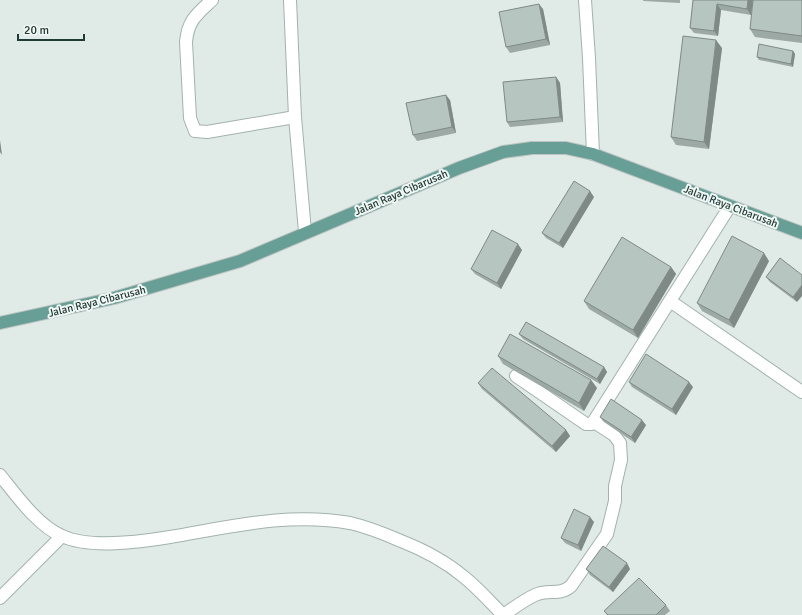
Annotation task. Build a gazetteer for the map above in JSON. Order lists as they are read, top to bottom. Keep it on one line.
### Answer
{"streets":{"main road":["Jalan Raya Cibarusah"]},"scale_bar":"20 m"}
